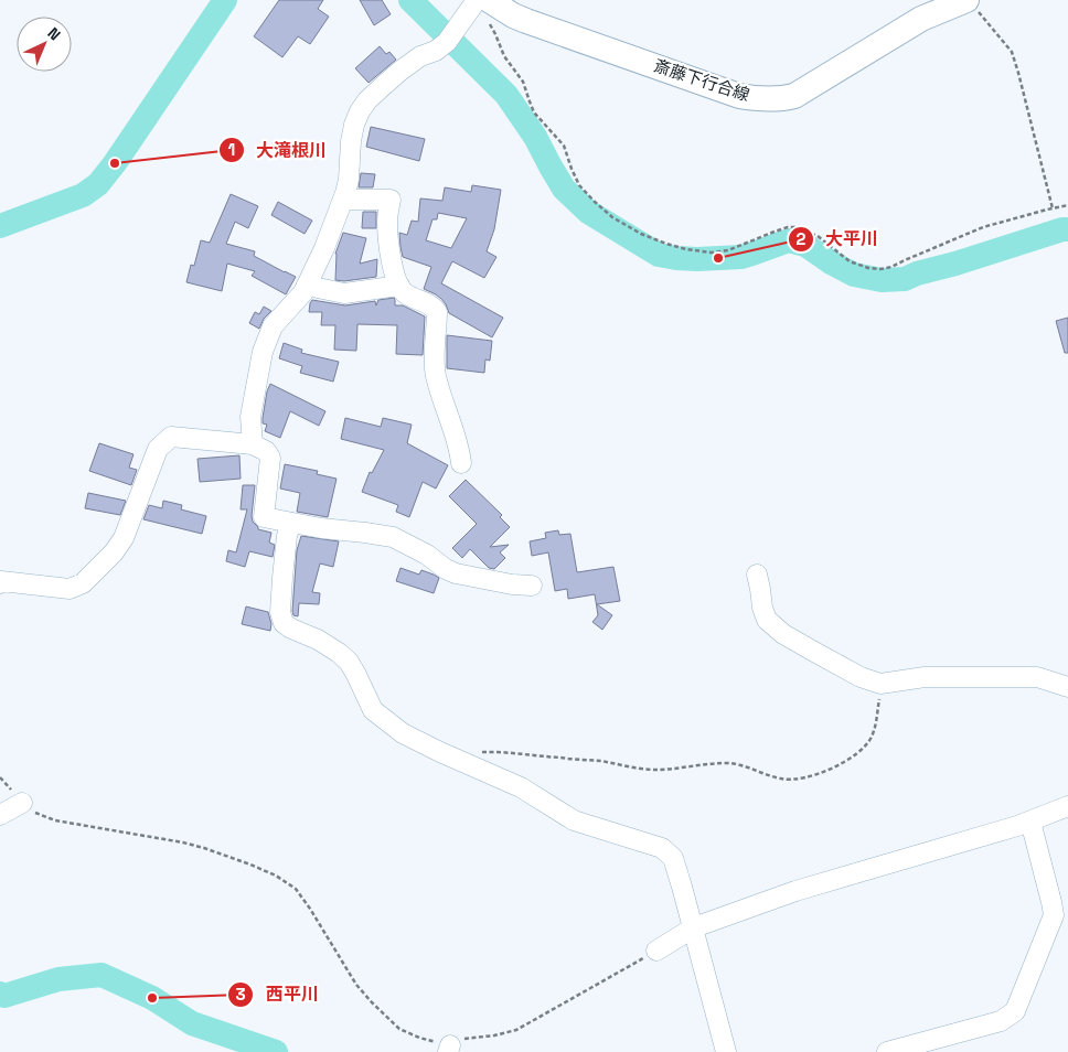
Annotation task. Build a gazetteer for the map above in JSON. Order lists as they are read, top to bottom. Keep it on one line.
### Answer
{"streets":{"main road":["斎藤下行合線"]},"places":["大滝根川","大平川","西平川"],"north":"top right"}
